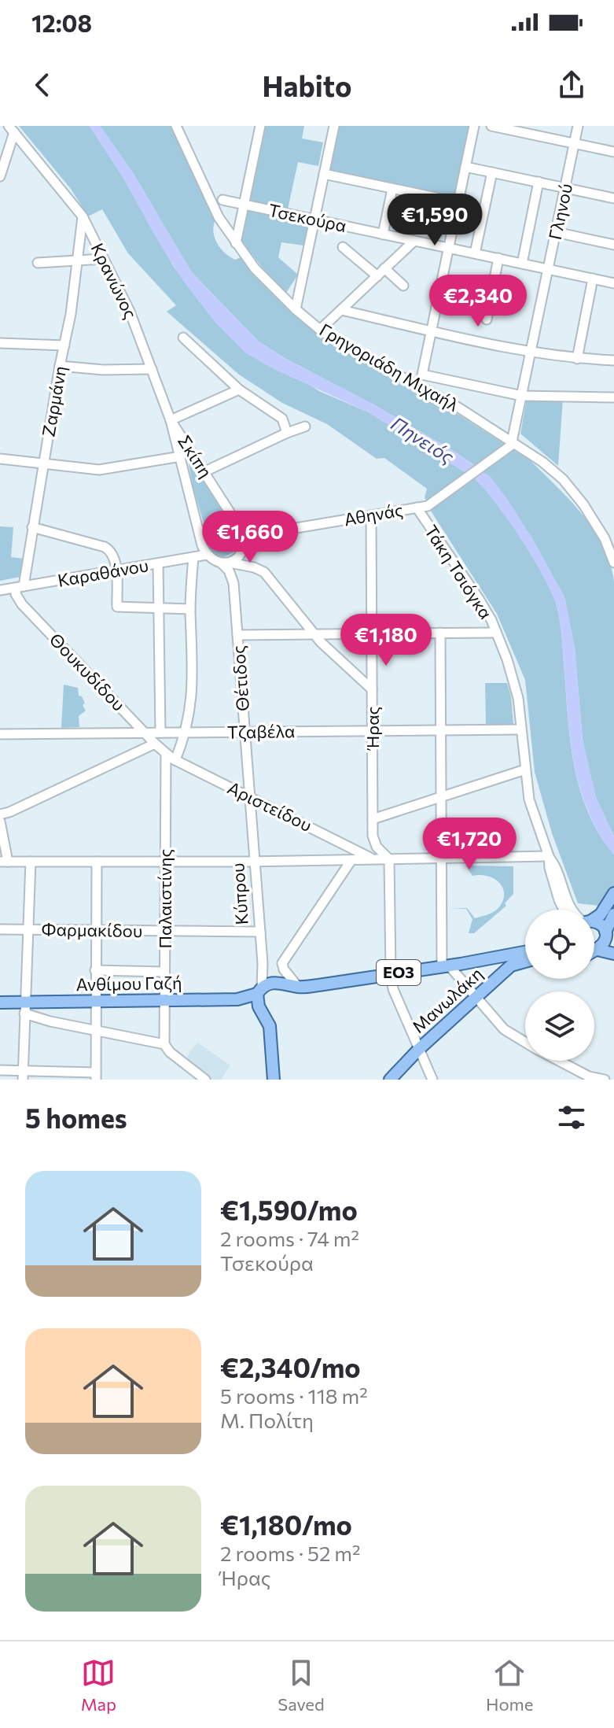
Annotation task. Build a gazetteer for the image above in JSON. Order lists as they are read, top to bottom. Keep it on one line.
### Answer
{"streets":{"main road":["Κύπρου","ΕΟ3","Ανθίμου Γαζή","Μανωλάκη"],"street":["Γληνού","Τσεκούρα","Κρανώνος","Γρηγοριάδη Μιχαήλ","Ζαρμάνη","Σκίπη","Αθηνάς","Τάκη Τσιόγκα","Καραθάνου","Θουκυδίδου","Θέτιδος","Ήρας","Τζαβέλα","Αριστείδου","Παλαιστίνης","Φαρμακίδου"]},"crossings":[["Γληνού","Τσεκούρα"],["Γληνού","Γρηγοριάδη Μιχαήλ"],["Γληνού","Αθηνάς"],["Κρανώνος","Ζαρμάνη"],["Κρανώνος","Σκίπη"],["Κρανώνος","Αθηνάς"],["Κρανώνος","Καραθάνου"],["Κρανώνος","Θέτιδος"],["Γρηγοριάδη Μιχαήλ","Αθηνάς"],["Ζαρμάνη","Καραθάνου"],["Ζαρμάνη","Θουκυδίδου"],["Σκίπη","Αθηνάς"],["Σκίπη","Καραθάνου"],["Σκίπη","Θέτιδος"],["Αθηνάς","Τάκη Τσιόγκα"],["Αθηνάς","Καραθάνου"],["Αθηνάς","Θέτιδος"],["Αθηνάς","Ήρας"],["Τάκη Τσιόγκα","Τζαβέλα"],["Καραθάνου","Θουκυδίδου"],["Καραθάνου","Θέτιδος"],["Θουκυδίδου","Τζαβέλα"],["Θουκυδίδου","Αριστείδου"],["Θουκυδίδου","Παλαιστίνης"],["Θέτιδος","Τζαβέλα"],["Θέτιδος","Αριστείδου"],["Θέτιδος","Κύπρου"],["Ήρας","Τζαβέλα"],["Αριστείδου","Κύπρου"],["Αριστείδου","Παλαιστίνης"],["Κύπρου","Φαρμακίδου"],["Κύπρου","ΕΟ3"],["Κύπρου","Ανθίμου Γαζή"],["Παλαιστίνης","Φαρμακίδου"],["Παλαιστίνης","Ανθίμου Γαζή"],["ΕΟ3","Ανθίμου Γαζή"]],"water":["Πηνειός"],"page":{"status":"12:08","header":"Habito","price":["€1,590","€2,340","€1,660","€1,180","€1,720"],"heading":"5 homes","list":[{"name":"€1,590/mo","note":"2 rooms · 74 m² · Τσεκούρα"},{"name":"€2,340/mo","note":"5 rooms · 118 m² · Μ. Πολίτη"},{"name":"€1,180/mo","note":"2 rooms · 52 m² · Ήρας"}],"tabs":["Map","Saved","Home"]}}
